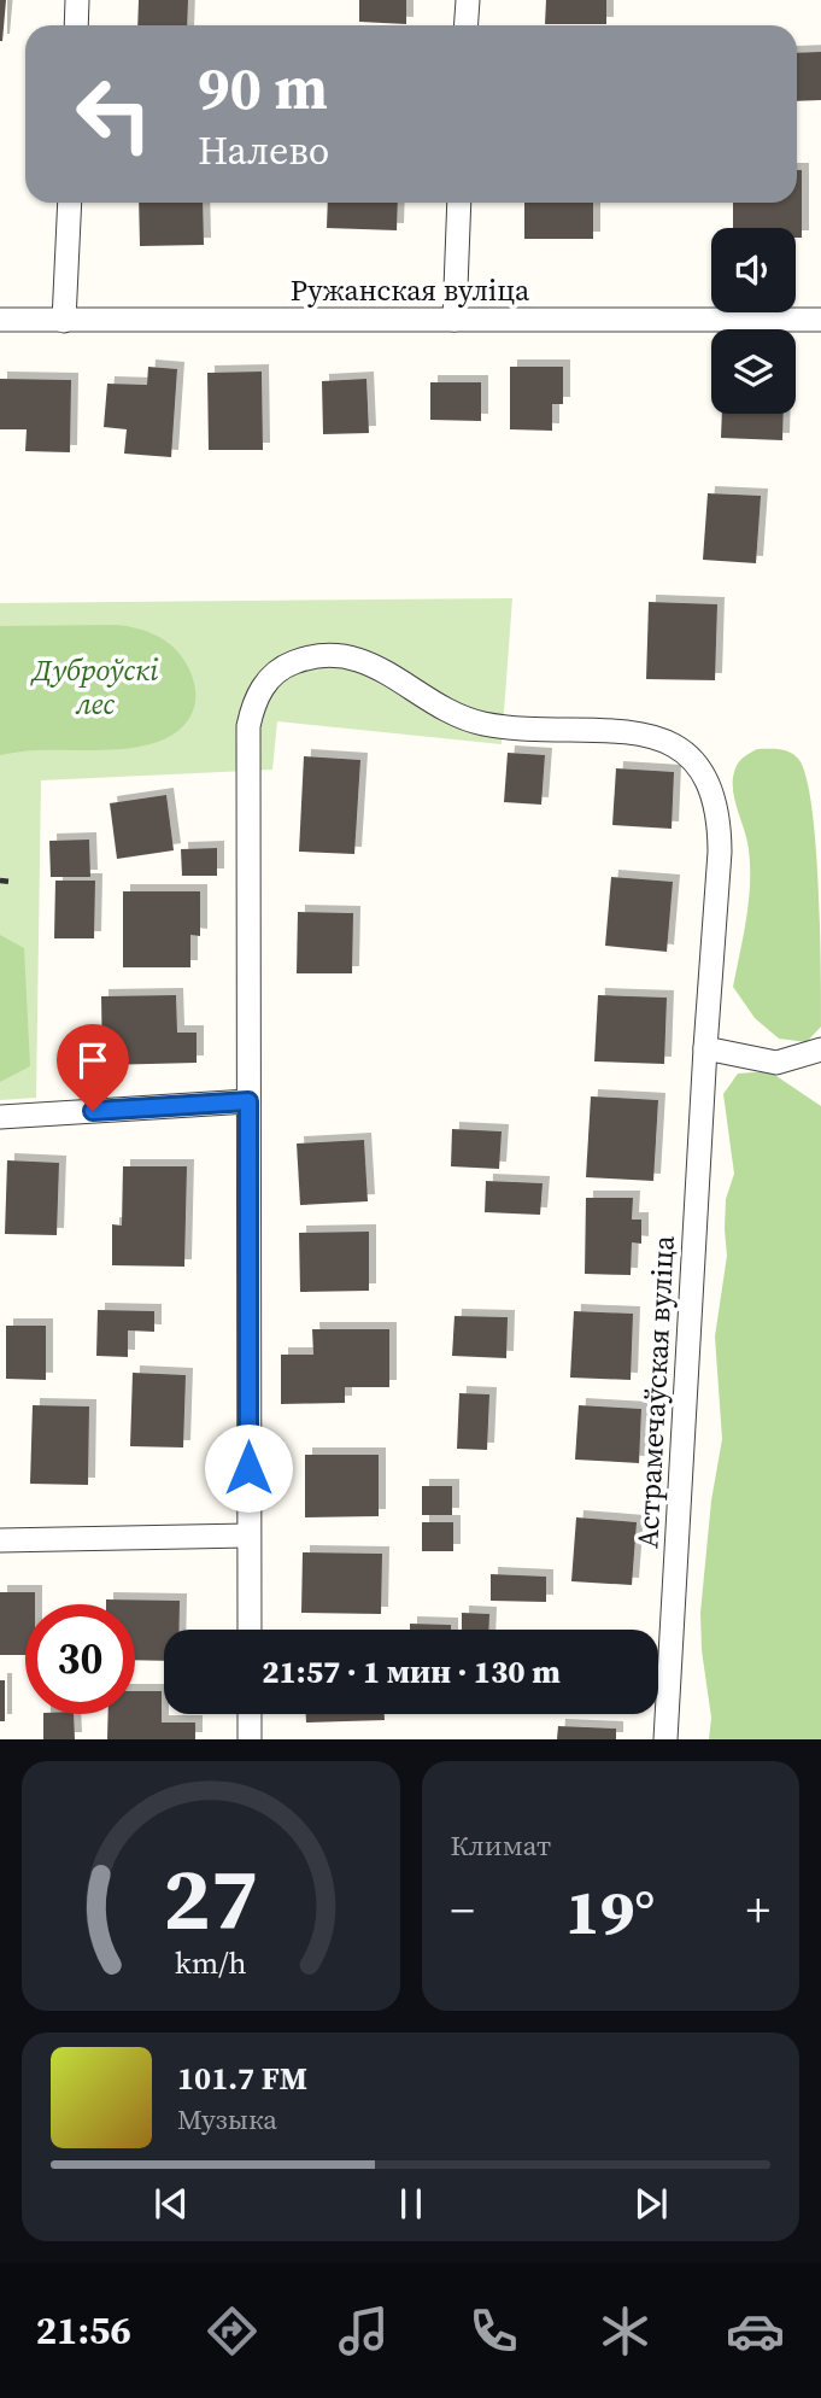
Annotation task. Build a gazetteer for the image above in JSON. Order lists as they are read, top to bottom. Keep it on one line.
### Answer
{"streets":{"street":["Ружанская вуліца","Астрамечаўская вуліца"]},"parks":["Дуброўскі лес"],"page":{"turn":["90 m","Налево"],"limit":"30","trip":"21:57 · 1 мин · 130 m","tile":"Климат","heat":["−","19°","+"],"song":["101.7 FM","Музыка"],"tabs":"21:56","gauge":["27","km/h"]}}
